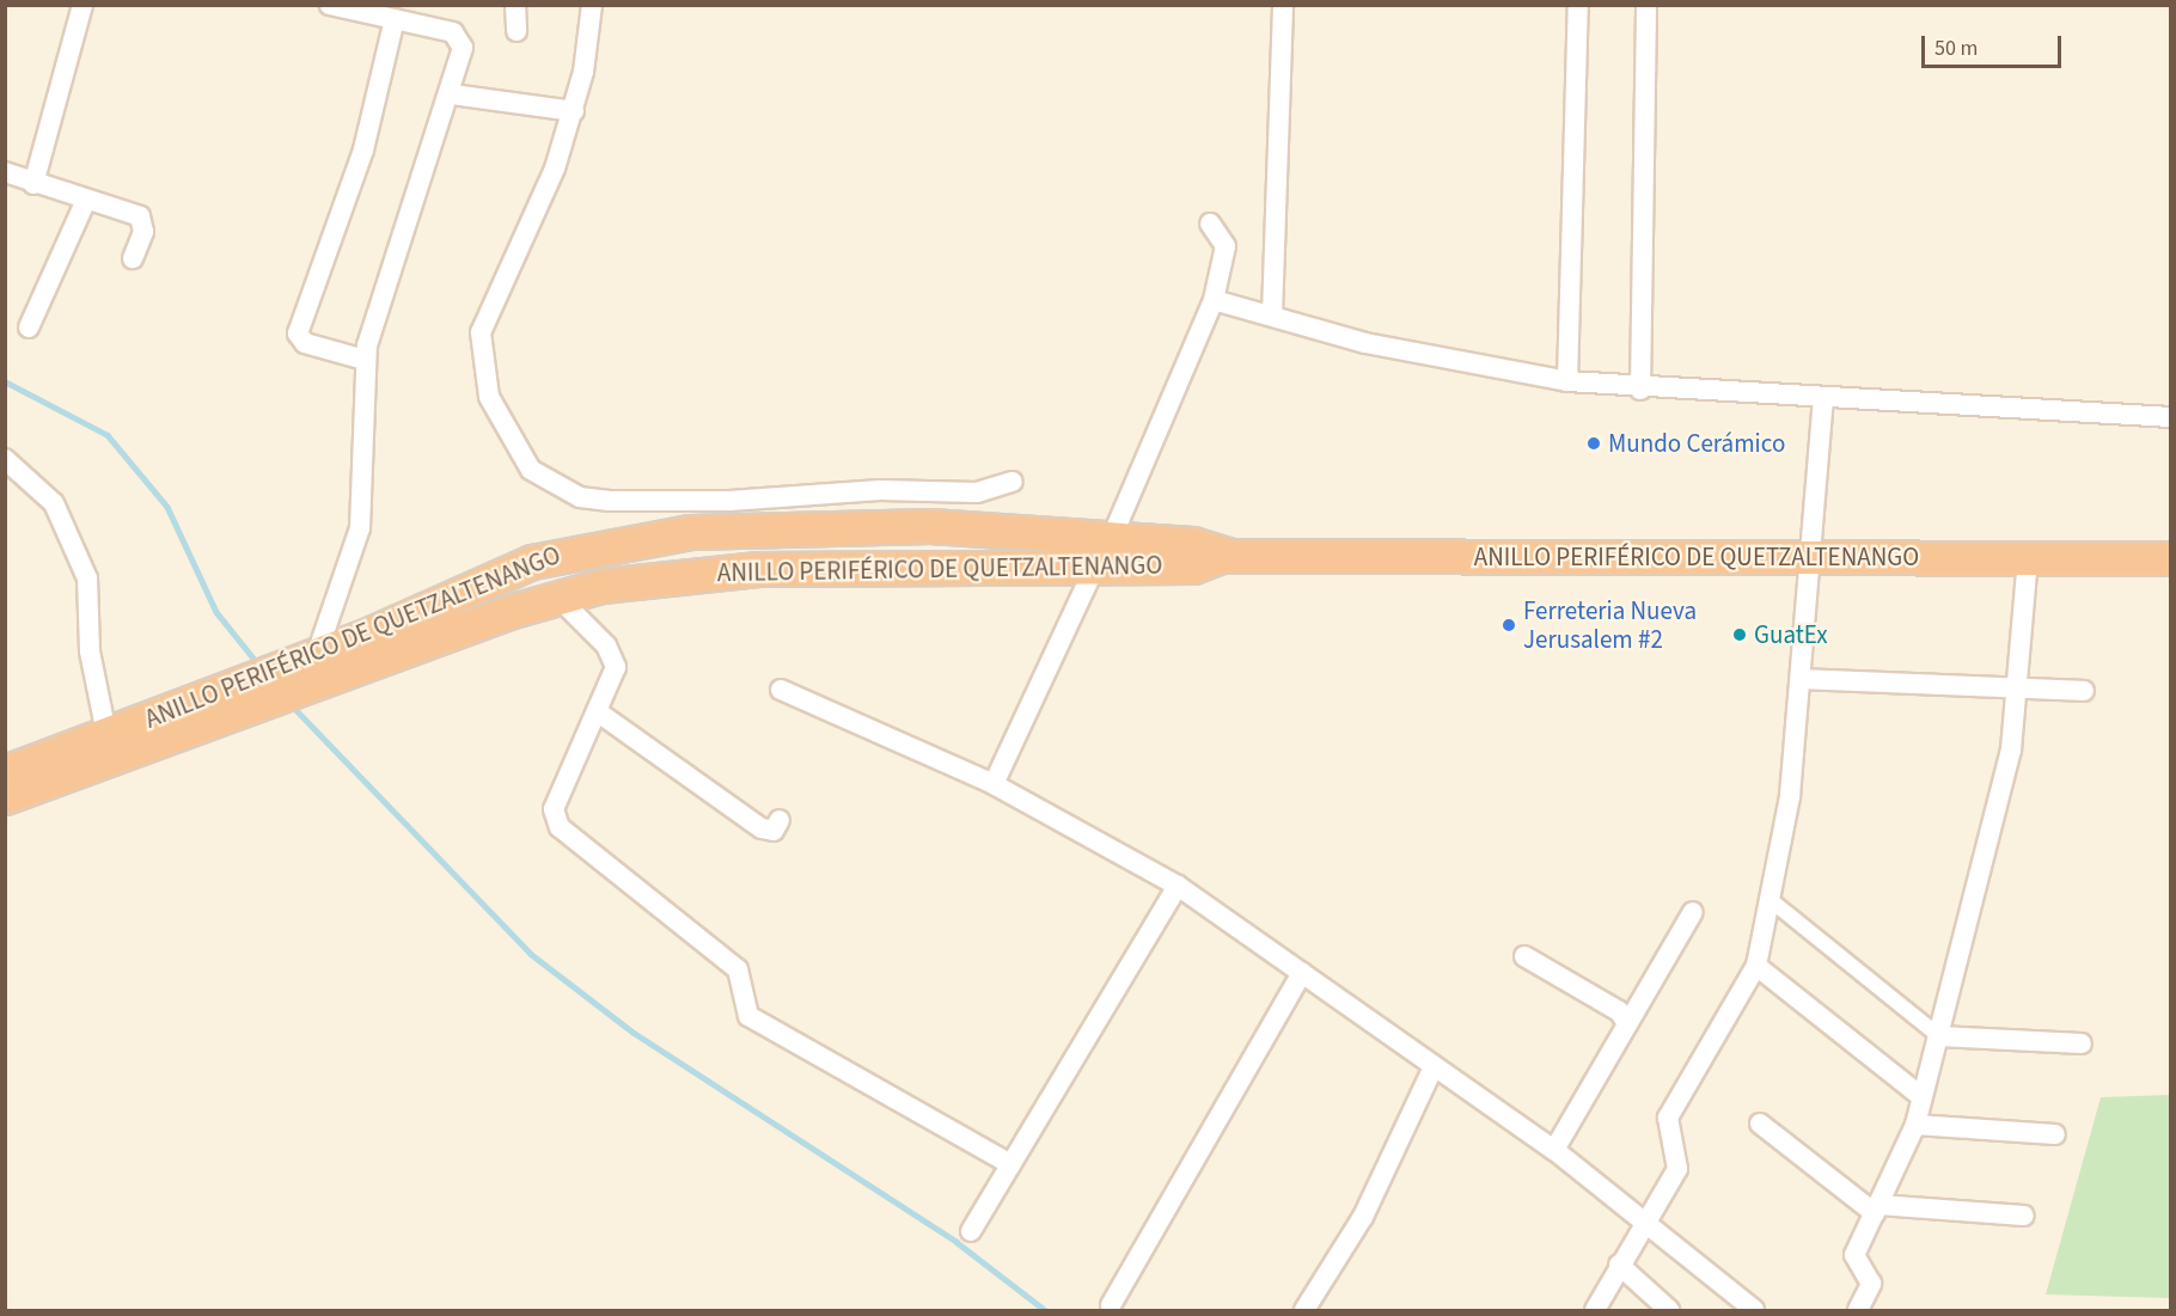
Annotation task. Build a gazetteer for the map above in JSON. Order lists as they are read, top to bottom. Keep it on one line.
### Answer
{"streets":{"highway":["ANILLO PERIFÉRICO DE QUETZALTENANGO"]},"places":["Mundo Cerámico","Ferreteria Nueva Jerusalem #2","GuatEx"],"scale_bar":"50 m"}
